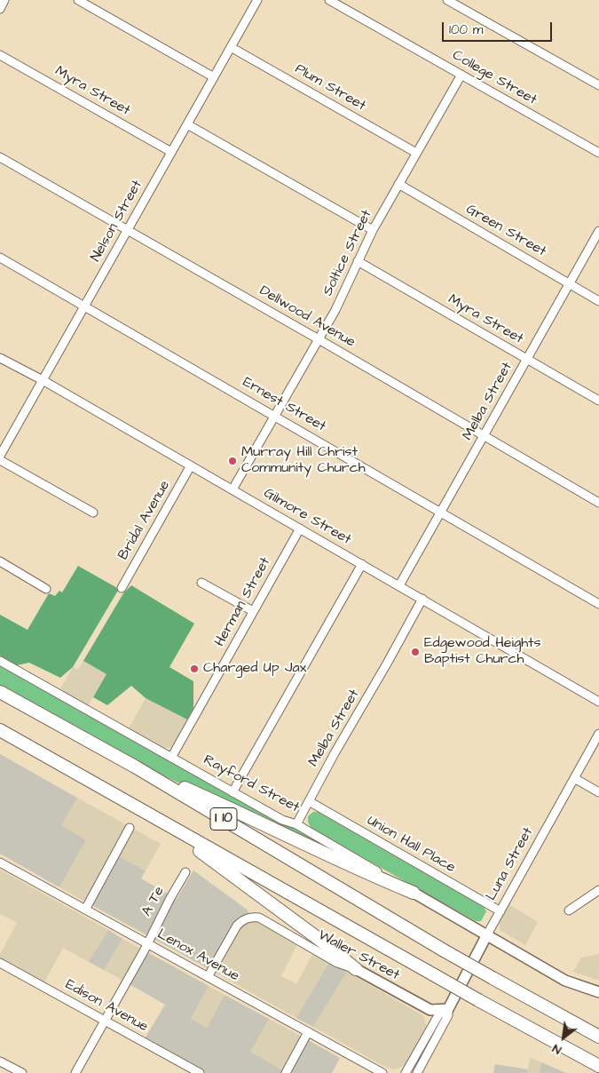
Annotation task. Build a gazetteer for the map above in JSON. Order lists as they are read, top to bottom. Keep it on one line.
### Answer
{"streets":{"highway":["I 10"],"main road":["Rayford Street","Luna Street","Waller Street"],"street":["College Street","Plum Street","Myra Street","Nelson Street","Green Street","Soltice Street","Dellwood Avenue","Melba Street","Ernest Street","Gilmore Street","Bridal Avenue","Herman Street","Union Hall Place","A Te","Lenox Avenue","Edison Avenue"]},"crossings":[["College Street","Soltice Street"],["Plum Street","Nelson Street"],["Plum Street","Soltice Street"],["Myra Street","Nelson Street"],["Myra Street","Soltice Street"],["Myra Street","Melba Street"],["Nelson Street","Dellwood Avenue"],["Nelson Street","Ernest Street"],["Nelson Street","Gilmore Street"],["Green Street","Soltice Street"],["Green Street","Melba Street"],["Soltice Street","Dellwood Avenue"],["Soltice Street","Ernest Street"],["Soltice Street","Gilmore Street"],["Dellwood Avenue","Melba Street"],["Melba Street","Ernest Street"],["Melba Street","Gilmore Street"],["Melba Street","Rayford Street"],["Melba Street","Union Hall Place"],["Gilmore Street","Bridal Avenue"],["Gilmore Street","Herman Street"],["Herman Street","Rayford Street"],["Rayford Street","Luna Street"],["Union Hall Place","Luna Street"],["Luna Street","Waller Street"],["A Te","Lenox Avenue"],["A Te","Edison Avenue"],["Lenox Avenue","Waller Street"]],"places":["Murray Hill Christ Community Church","Edgewood Heights Baptist Church","Charged Up Jax"],"scale_bar":"100 m","north":"bottom left"}
